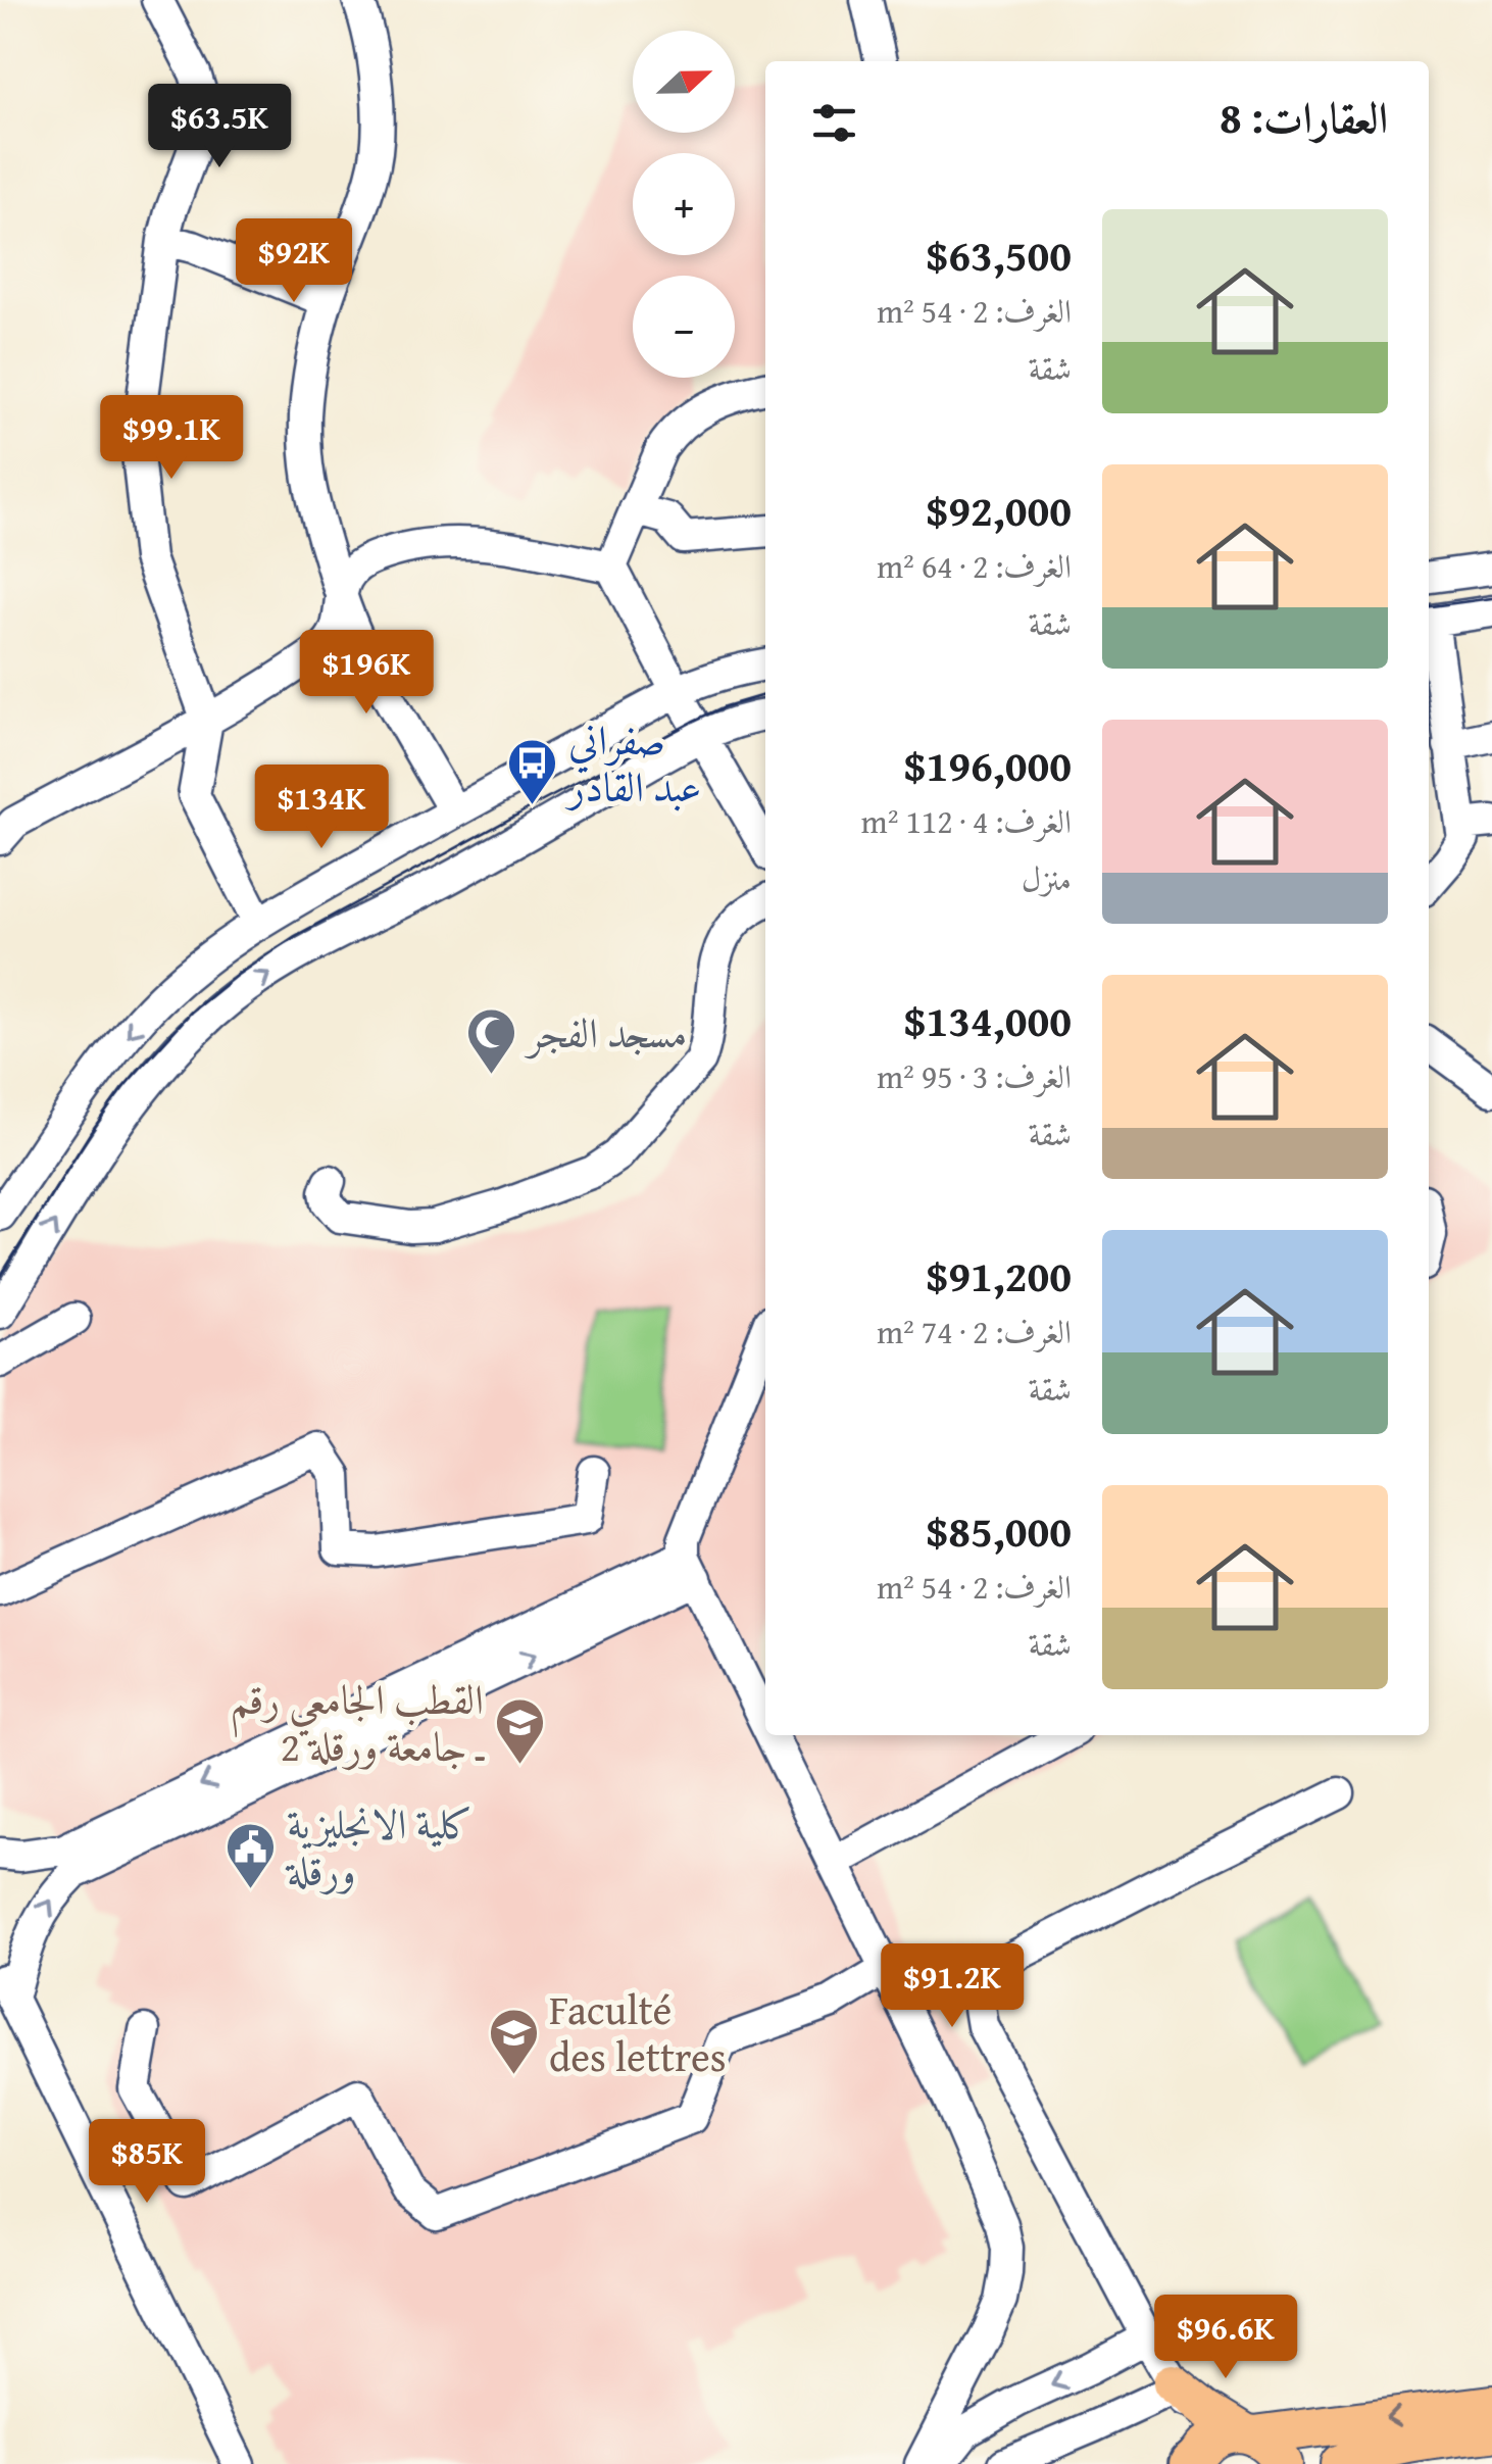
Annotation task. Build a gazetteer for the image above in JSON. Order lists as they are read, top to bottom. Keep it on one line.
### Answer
{"places":{"bus stop":["صفراني عبد القادر"],"mosque":["مسجد الفجر"],"school or university":["القطب الجامعي رقم 2 ـ جامعة ورقلة","Faculté des lettres"],"public building":["كلية الانجليزية ورقلة"]},"north":"right","page":{"map_buttons":["+","−"],"heading":"العقارات: 8","price":["$63.5K","$92K","$99.1K","$196K","$134K","$91.2K","$85K","$96.6K"],"list":[{"name":"$63,500","note":"الغرف: 2 · 54 m² · شقة"},{"name":"$92,000","note":"الغرف: 2 · 64 m² · شقة"},{"name":"$196,000","note":"الغرف: 4 · 112 m² · منزل"},{"name":"$134,000","note":"الغرف: 3 · 95 m² · شقة"},{"name":"$91,200","note":"الغرف: 2 · 74 m² · شقة"},{"name":"$85,000","note":"الغرف: 2 · 54 m² · شقة"}]}}
